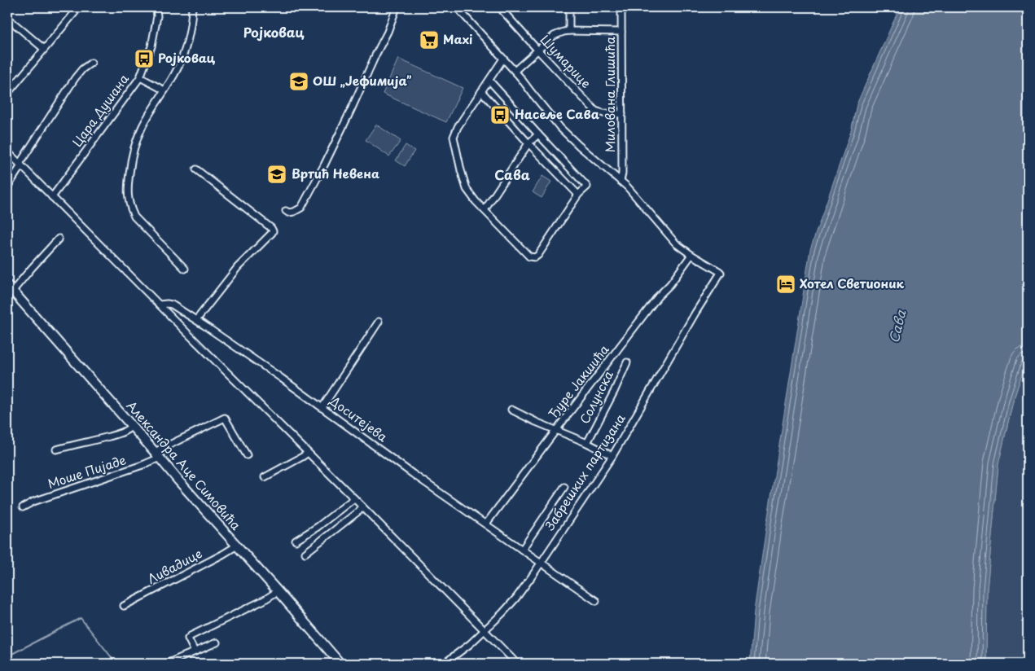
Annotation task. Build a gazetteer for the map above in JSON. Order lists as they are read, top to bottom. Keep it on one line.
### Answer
{"streets":{"street":["Шумарице","Милована Глишића","Цара Душана","Ђуре Јакшића","Солунска","Доситејева","Александра Аце Симовића","Моше Пијаде","Забрешких партизана","Ливадице"]},"crossings":[["Шумарице","Милована Глишића"],["Ђуре Јакшића","Доситејева"],["Ђуре Јакшића","Забрешких партизана"],["Доситејева","Забрешких партизана"],["Александра Аце Симовића","Моше Пијаде"],["Александра Аце Симовића","Ливадице"]],"districts":["Ројковац","Сава"],"water":["Сава"],"places":{"supermarket":["Maxi"],"bus stop":["Ројковац","Насеље Сава"],"school or university":["ОШ „Јефимија”","Вртић Невена"],"hotel":["Хотел Светионик"]}}
